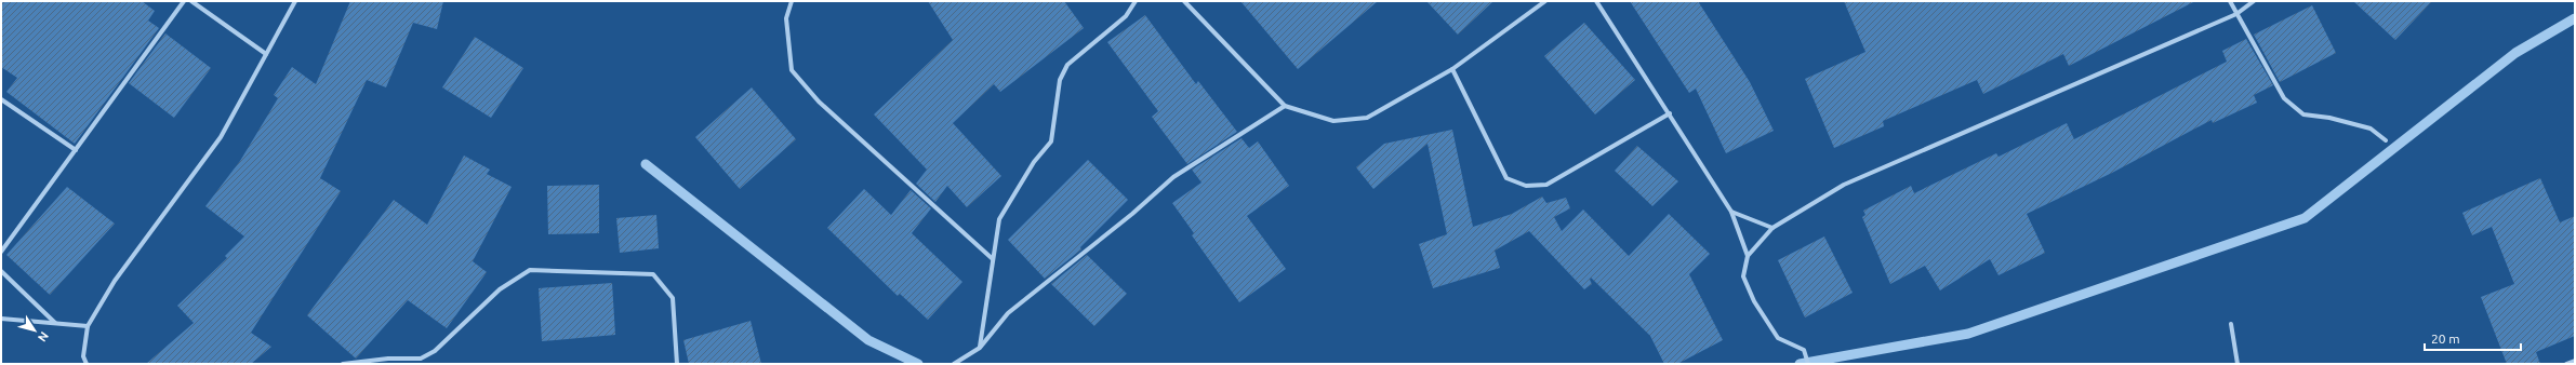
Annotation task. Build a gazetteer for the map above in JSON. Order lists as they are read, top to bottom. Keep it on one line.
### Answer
{"scale_bar":"20 m","north":"bottom right"}
